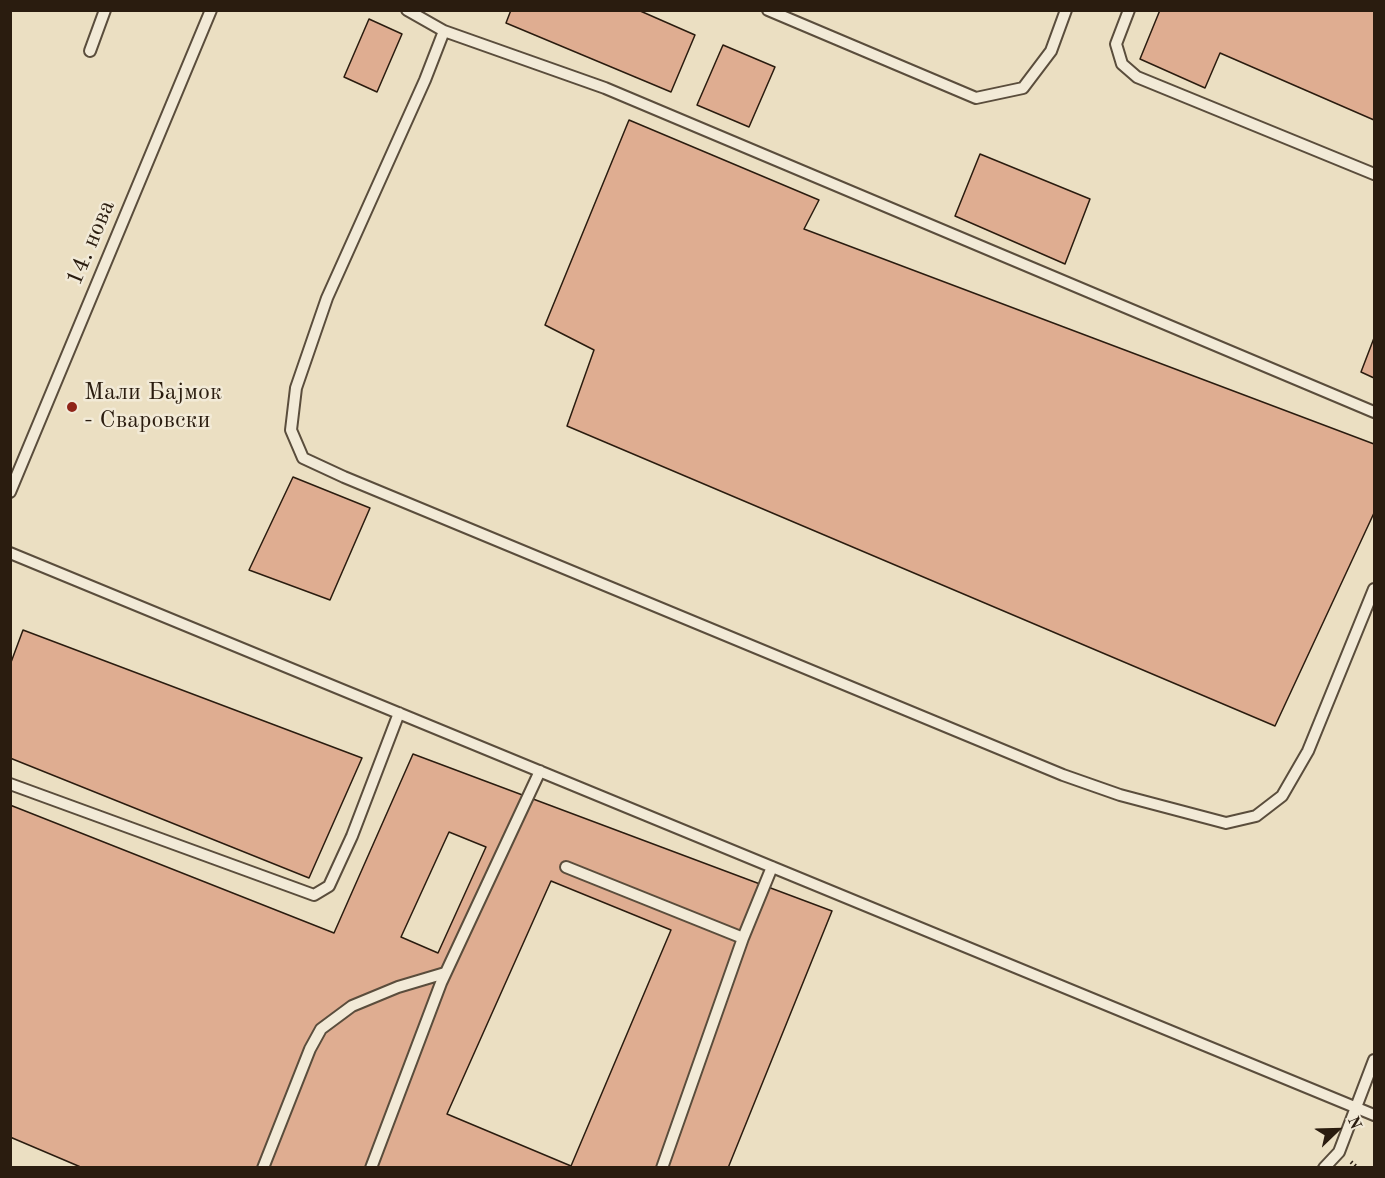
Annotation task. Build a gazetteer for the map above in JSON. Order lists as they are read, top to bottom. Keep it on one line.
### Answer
{"streets":{"lane":["14. нова"]},"places":["Мали Бајмок - Сваровски"],"north":"top right"}
